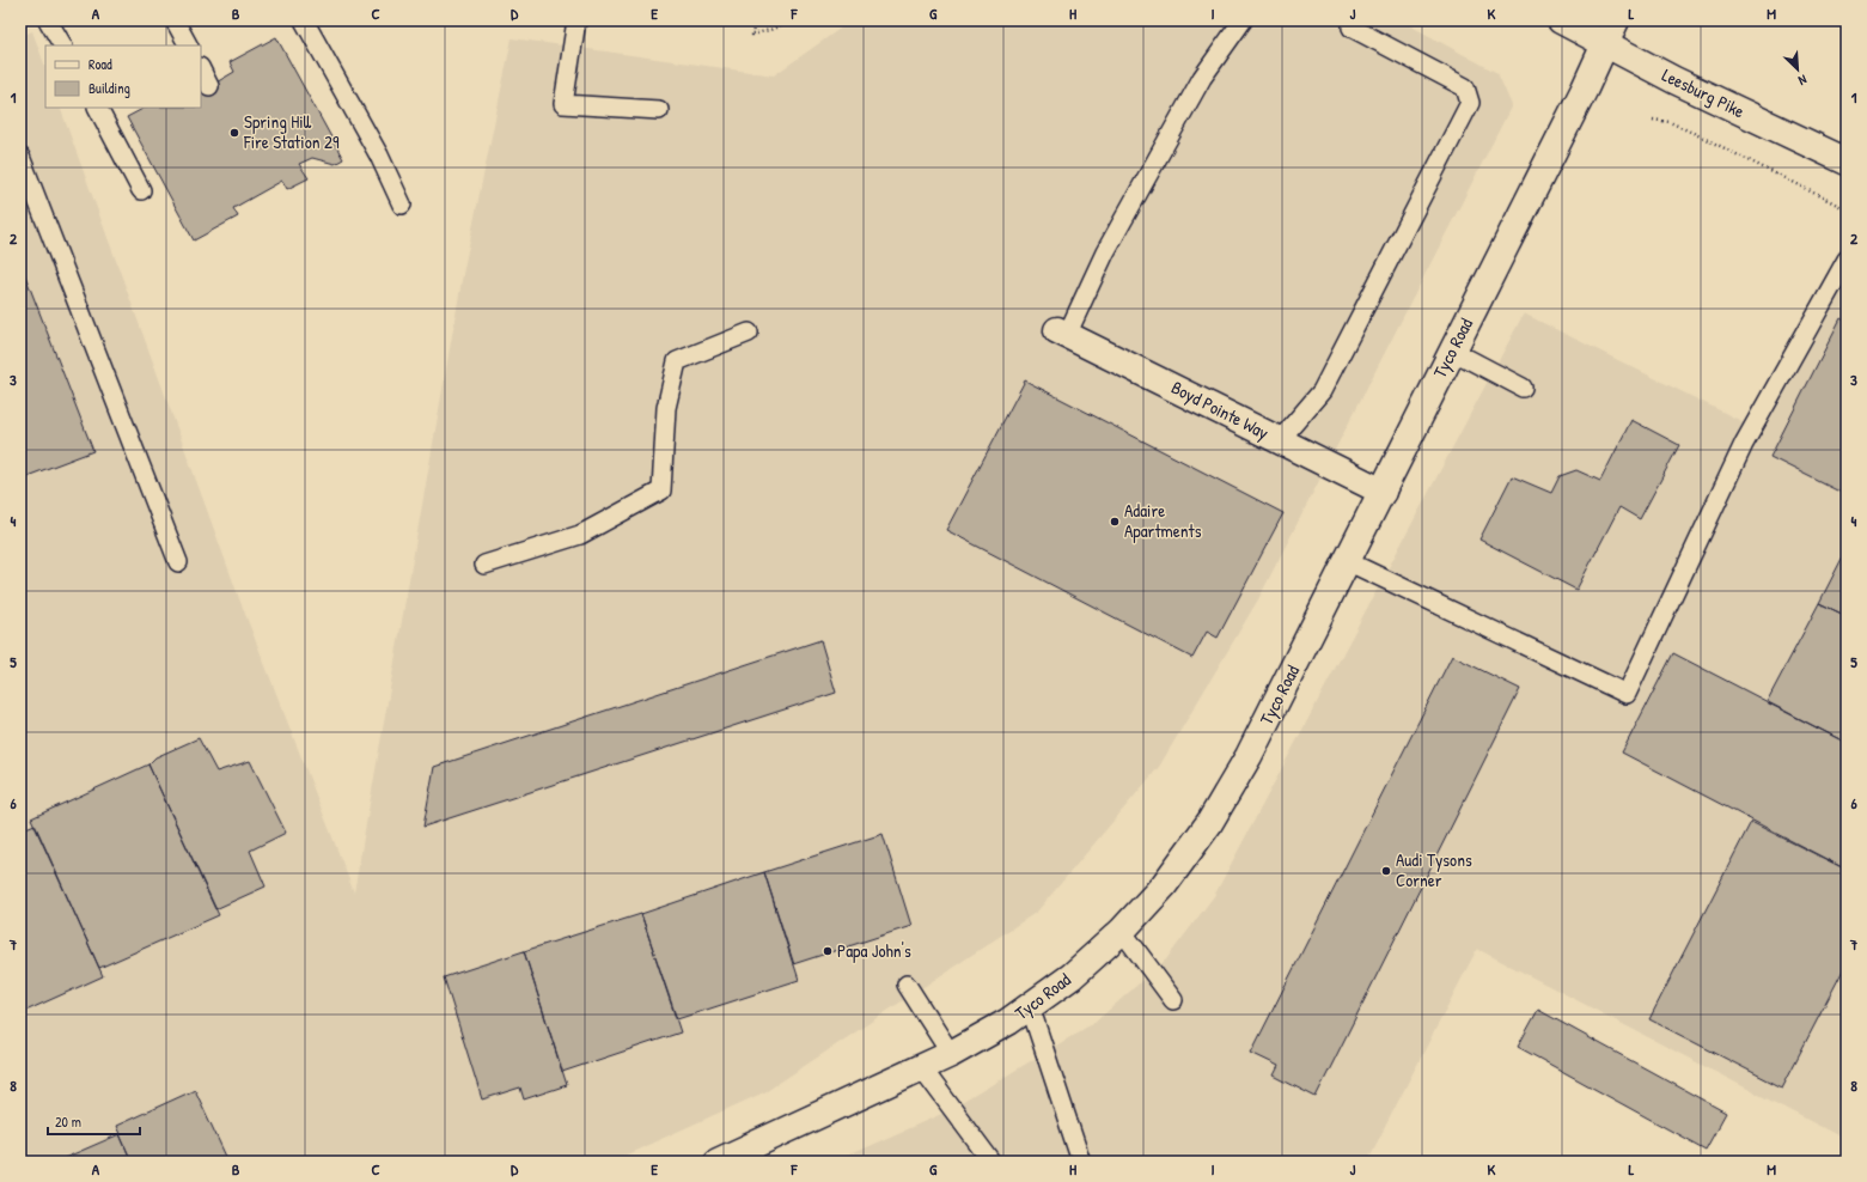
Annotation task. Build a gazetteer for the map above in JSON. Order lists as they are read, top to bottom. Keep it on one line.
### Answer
{"streets":{"main road":["Leesburg Pike","Tyco Road","Boyd Pointe Way"]},"crossings":[["Leesburg Pike","Tyco Road"],["Tyco Road","Boyd Pointe Way"]],"places":["Spring Hill Fire Station 29","Adaire Apartments","Audi Tysons Corner","Papa John's"],"legend":["Road","Building"],"scale_bar":"20 m","north":"bottom right","grid":{"columns":["A","B","C","D","E","F","G","H","I","J","K","L","M"],"rows":["1","2","3","4","5","6","7","8"]}}
